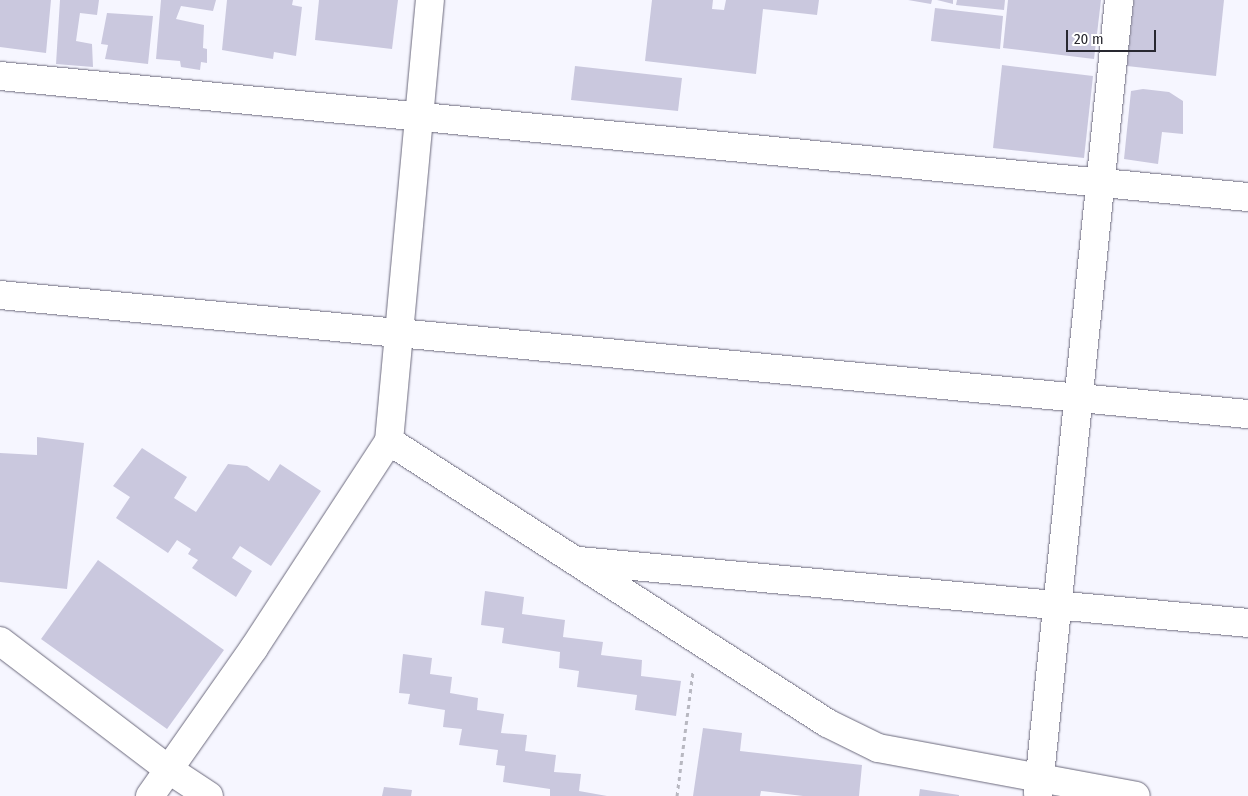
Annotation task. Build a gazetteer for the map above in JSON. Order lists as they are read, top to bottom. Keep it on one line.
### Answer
{"scale_bar":"20 m"}
